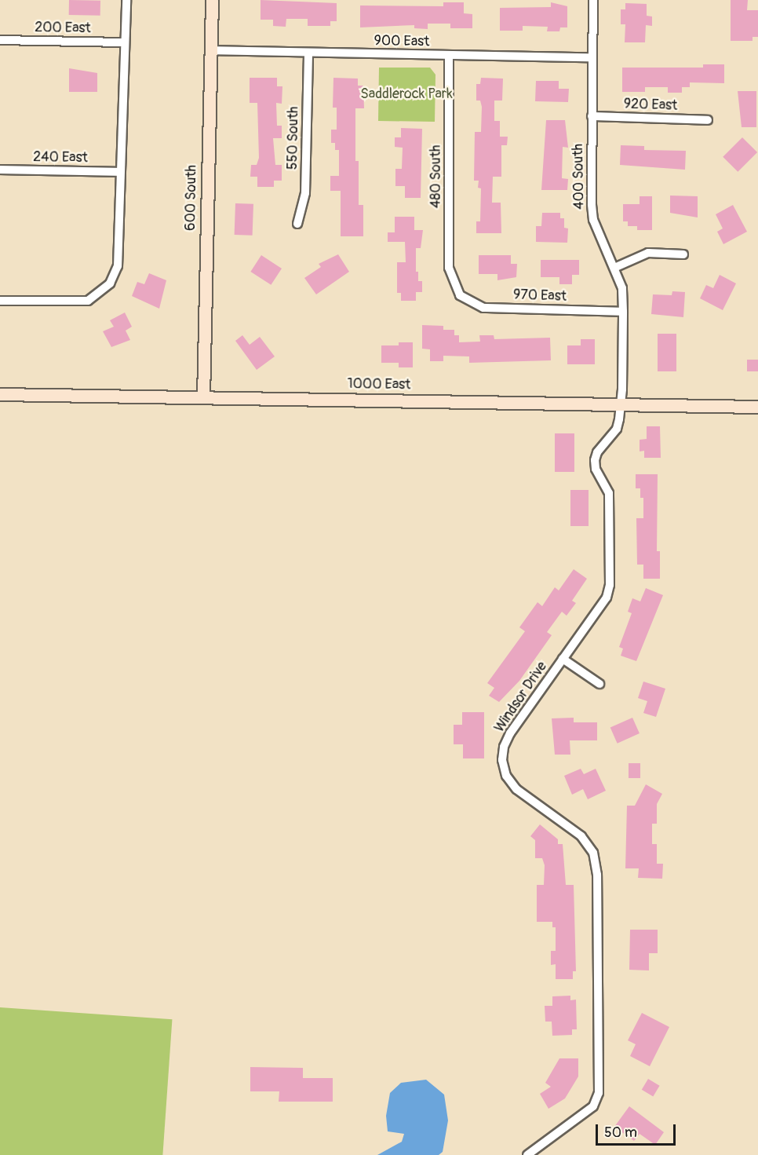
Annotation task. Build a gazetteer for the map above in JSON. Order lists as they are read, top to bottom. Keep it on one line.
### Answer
{"streets":{"street":["200 East","900 East","920 East","550 South","240 East","480 South","400 South","600 South","970 East","1000 East","Windsor Drive"]},"crossings":[["900 East","550 South"],["900 East","480 South"],["900 East","400 South"],["900 East","600 South"],["920 East","400 South"],["480 South","970 East"],["400 South","970 East"],["400 South","1000 East"],["400 South","Windsor Drive"],["600 South","1000 East"],["1000 East","Windsor Drive"]],"parks":["Saddlerock Park"],"scale_bar":"50 m"}
